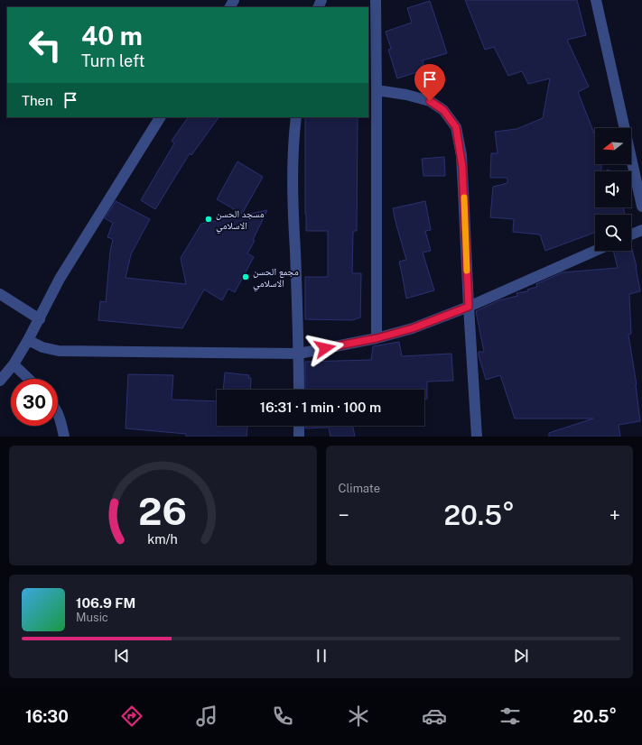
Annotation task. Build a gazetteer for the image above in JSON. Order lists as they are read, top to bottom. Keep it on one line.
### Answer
{"places":["مسجد الحسن الاسلامي","مجمع الحسن الاسلامي"],"north":"left","page":{"turn":["40 m","Turn left"],"then":"Then","limit":"30","trip":"16:31 · 1 min · 100 m","tile":"Climate","heat":["−","20.5°","+"],"song":["106.9 FM","Music"],"tabs":["16:30","20.5°"],"gauge":["26","km/h"]}}
